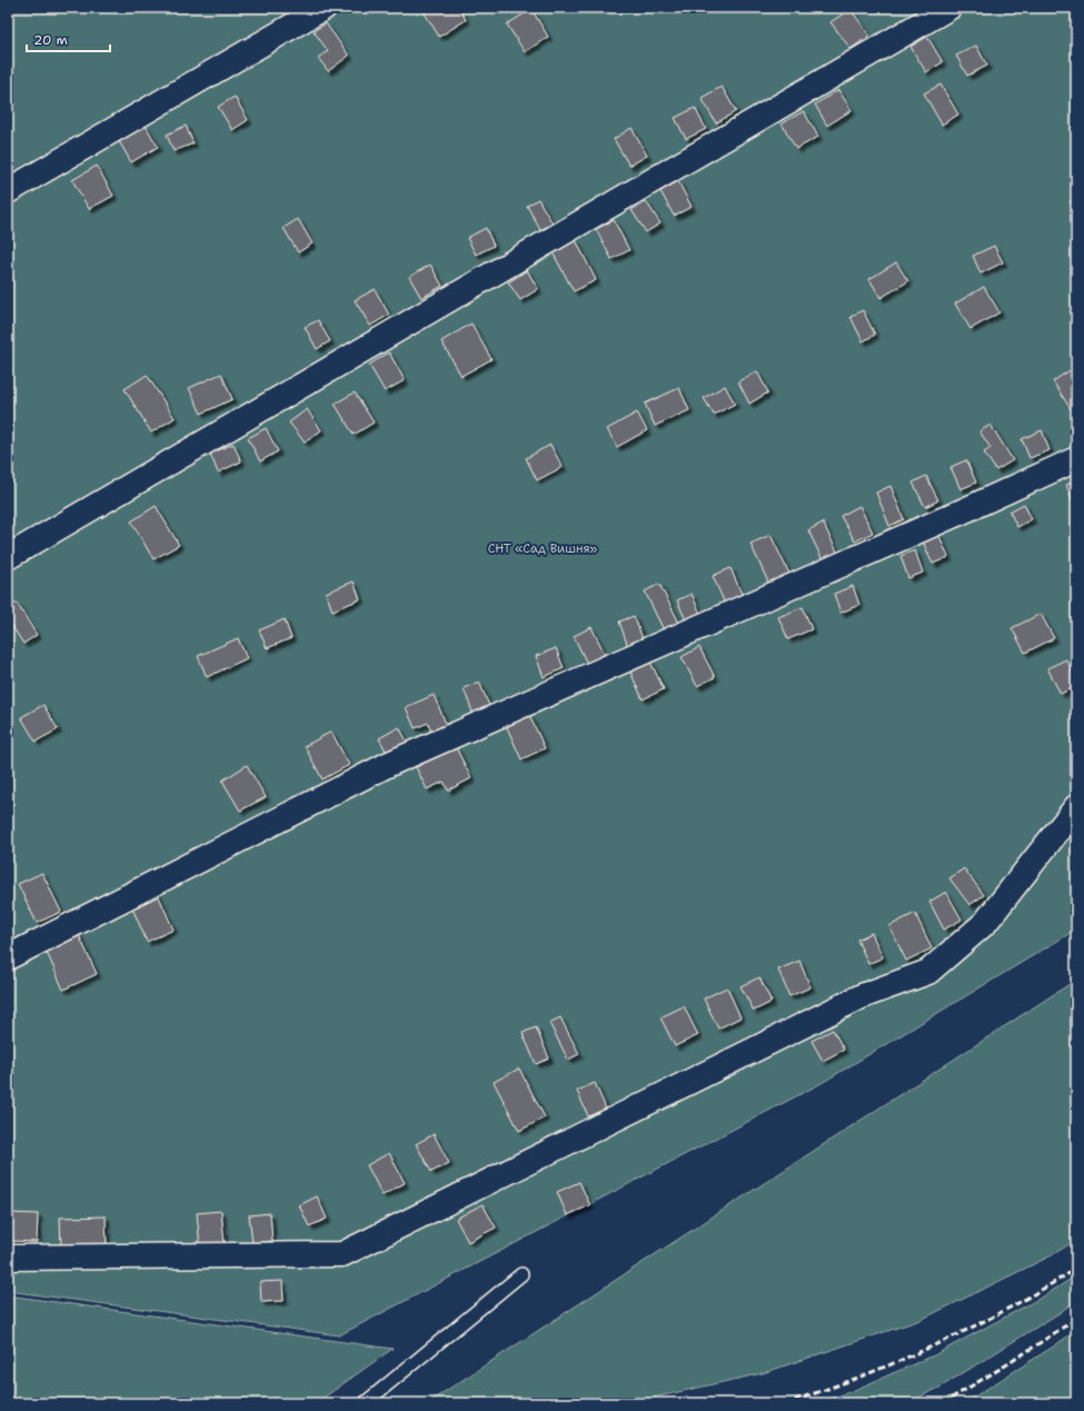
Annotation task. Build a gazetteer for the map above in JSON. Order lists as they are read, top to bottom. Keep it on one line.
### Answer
{"parks":["СНТ «Сад Вишня»"],"scale_bar":"20 m"}
